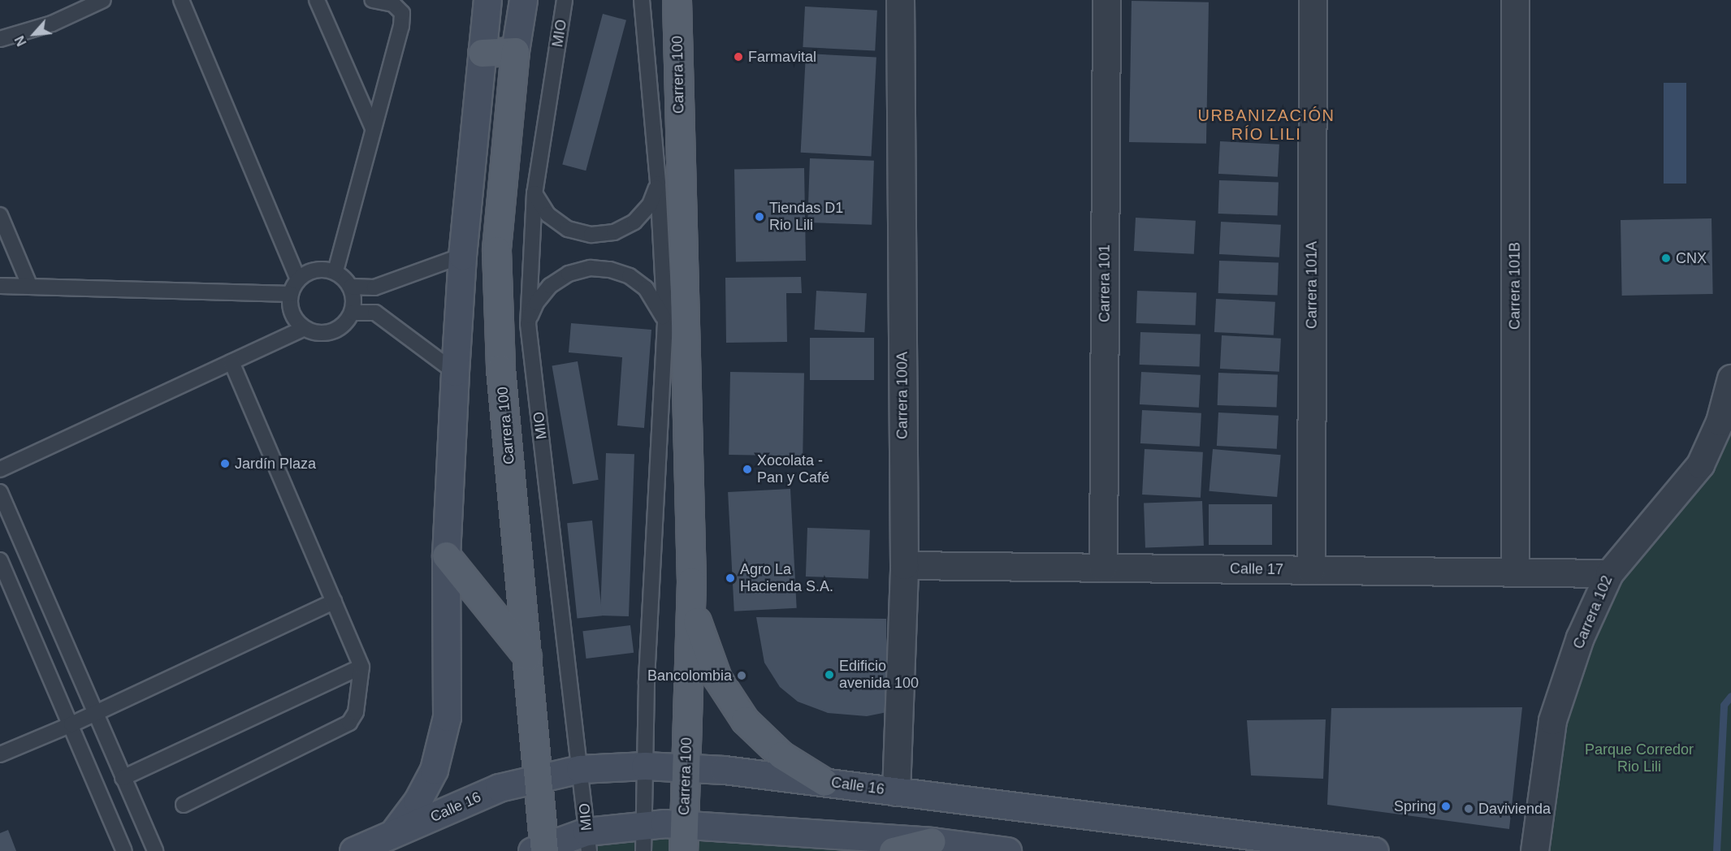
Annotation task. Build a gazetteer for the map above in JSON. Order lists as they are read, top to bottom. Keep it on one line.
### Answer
{"streets":{"main road":["Carrera 100"],"street":["Carrera 101","Carrera 101A","Carrera 101B","Carrera 100A","Calle 17","Carrera 102","Calle 16"],"lane":["MIO"]},"crossings":[["MIO","Calle 16"],["Carrera 100","Calle 16"],["Carrera 101","Calle 17"],["Carrera 101A","Calle 17"],["Carrera 101B","Calle 17"],["Carrera 100A","Calle 17"],["Carrera 100A","Calle 16"],["Calle 17","Carrera 102"]],"districts":["URBANIZACIÓN RÍO LILI"],"parks":["Parque Corredor Rio Lili"],"places":["Farmavital","Tiendas D1 Rio Lili","CNX","Jardín Plaza","Xocolata - Pan y Café","Agro La Hacienda S.A.","Edificio avenida 100","Bancolombia","Spring","Davivienda"],"north":"bottom left"}
